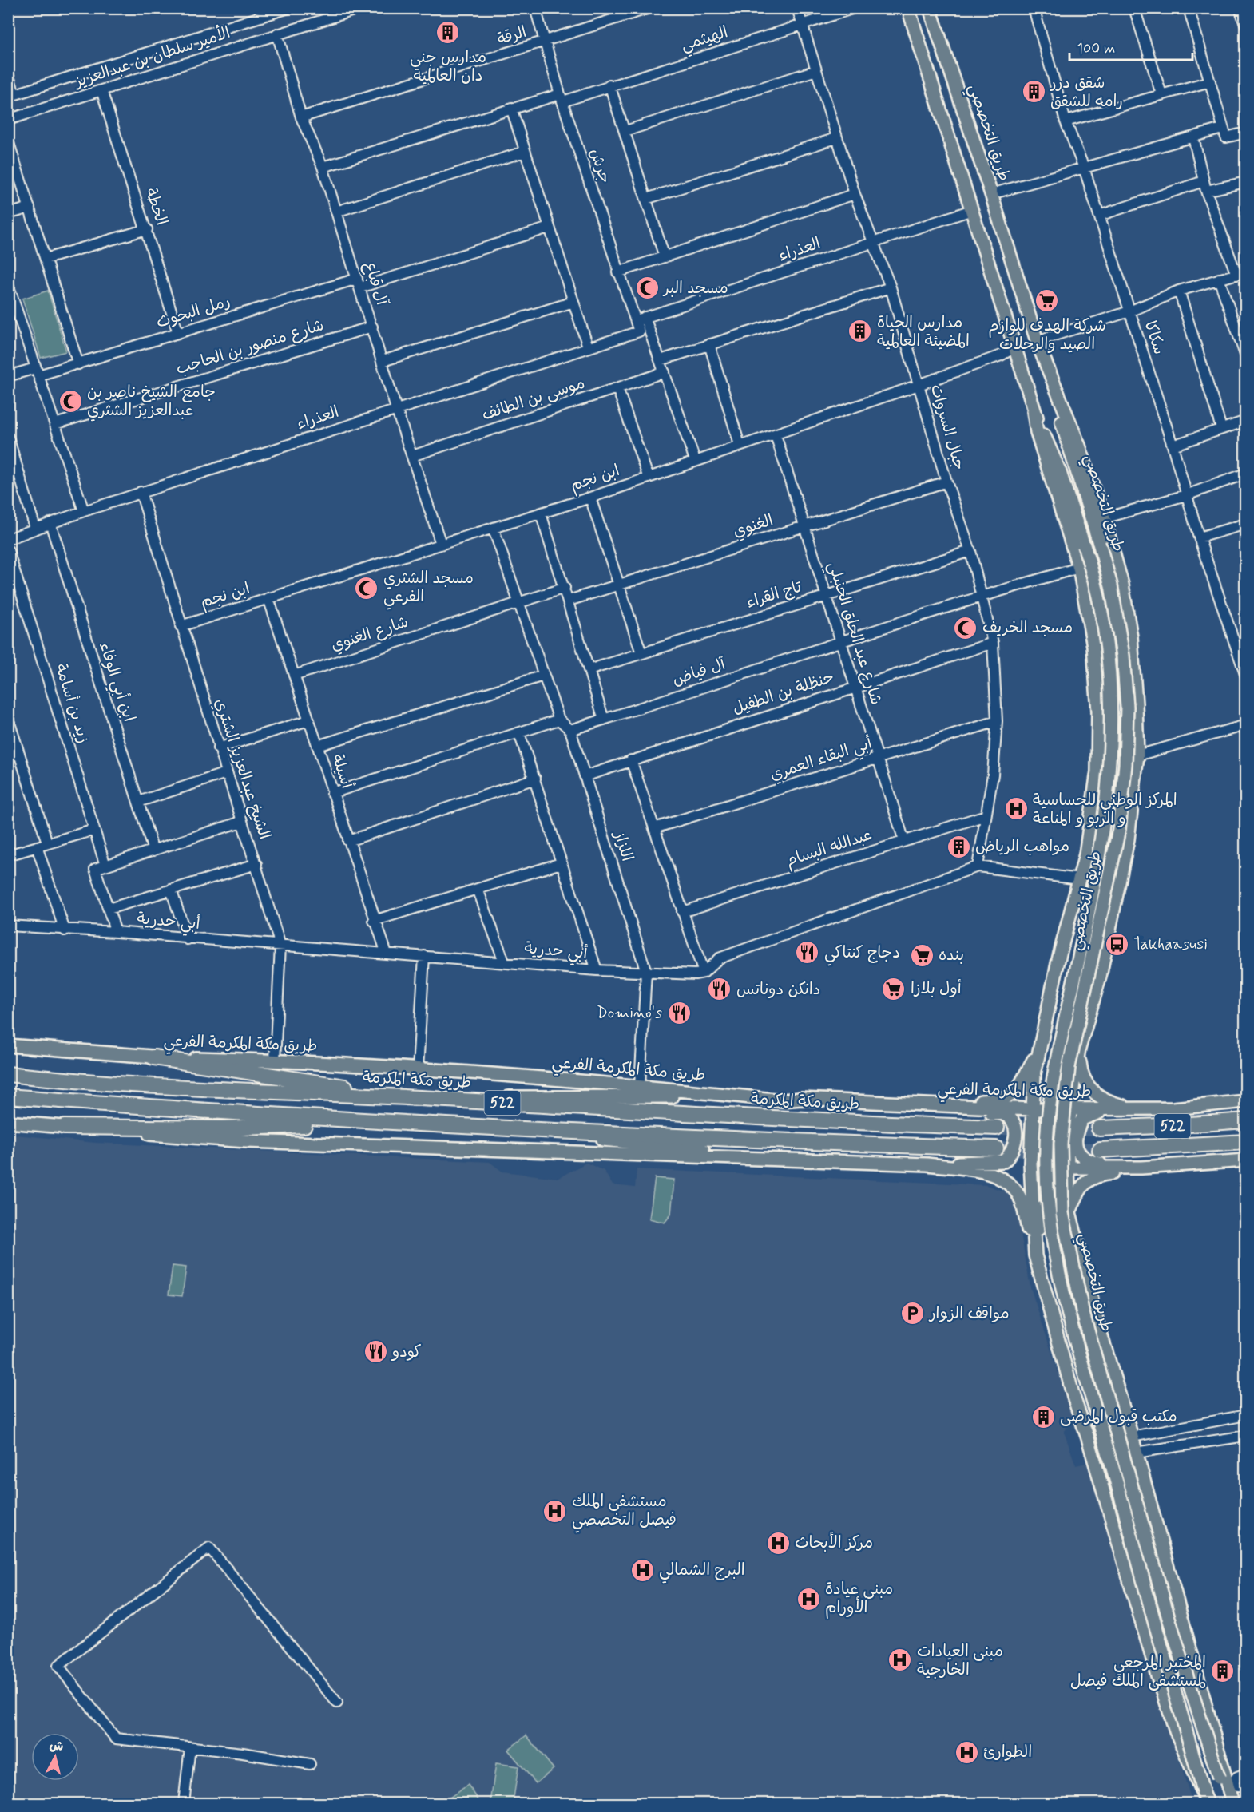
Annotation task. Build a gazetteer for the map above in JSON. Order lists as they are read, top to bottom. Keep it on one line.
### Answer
{"streets":{"highway":["طريق مكة المكرمة","522"],"main road":["طريق التخصصي","طريق مكة المكرمة الفرعي"],"street":["الرقة","الهيثمي","الأمير سلطان بن عبدالعزيز","جرش","الخطة","العذراء","آل قباع","رمل البحوث","سكاكا","شارع منصور بن الحاجب","موسى بن الطائف","جبال السروات","ابن نجم","الغنوي","تاج القراء","شارع عبد الحلق الحنبلي","شارع الغنوي","آل فياض","ابن أبي الوفاء","حنظلة بن الطفيل","زيد بن أسامة","أبي البقاء العمري","الشيخ عبدالعزيز الشتري","أسيلة","اللزاز","عبدالله البسام","أبي حدرية"]},"crossings":[["الرقة","جرش"],["الرقة","آل قباع"],["الهيثمي","جرش"],["الهيثمي","آل قباع"],["الهيثمي","جبال السروات"],["الأمير سلطان بن عبدالعزيز","الخطة"],["الأمير سلطان بن عبدالعزيز","آل قباع"],["طريق التخصصي","العذراء"],["طريق التخصصي","ابن نجم"],["جرش","العذراء"],["الخطة","رمل البحوث"],["العذراء","آل قباع"],["العذراء","جبال السروات"],["العذراء","ابن أبي الوفاء"],["العذراء","الشيخ عبدالعزيز الشتري"],["آل قباع","رمل البحوث"],["آل قباع","شارع منصور بن الحاجب"],["آل قباع","موسى بن الطائف"],["آل قباع","ابن نجم"],["جبال السروات","ابن نجم"],["جبال السروات","الغنوي"],["جبال السروات","تاج القراء"],["جبال السروات","آل فياض"],["جبال السروات","حنظلة بن الطفيل"],["جبال السروات","أبي البقاء العمري"],["جبال السروات","عبدالله البسام"],["ابن نجم","شارع عبد الحلق الحنبلي"],["ابن نجم","الشيخ عبدالعزيز الشتري"],["ابن نجم","أسيلة"],["الغنوي","شارع عبد الحلق الحنبلي"],["تاج القراء","شارع عبد الحلق الحنبلي"],["شارع عبد الحلق الحنبلي","آل فياض"],["شارع عبد الحلق الحنبلي","حنظلة بن الطفيل"],["شارع عبد الحلق الحنبلي","أبي البقاء العمري"],["شارع عبد الحلق الحنبلي","عبدالله البسام"],["شارع الغنوي","أسيلة"],["آل فياض","اللزاز"],["حنظلة بن الطفيل","اللزاز"],["الشيخ عبدالعزيز الشتري","أبي حدرية"],["الشيخ عبدالعزيز الشتري","طريق مكة المكرمة الفرعي"],["أسيلة","أبي حدرية"],["اللزاز","أبي حدرية"]],"places":{"building":["مدارس جنى دان العالمية","شقق درر رامه للشقق","مدارس الحياة المضيئة العالمية","مواهب الرياض","مكتب قبول المرضى","المختبر المرجعي لمستشفى الملك فيصل"],"mosque":["مسجد البر","جامع الشيخ ناصر بن عبدالعزيز الشثري","مسجد الشثري الفرعي","مسجد الخريف"],"supermarket":["شركة الهدف للوازم الصيد والرحلات","بنده","أول بلازا"],"hospital":["المركز الوطني للحساسية و الربو و المناعة","مستشفى الملك فيصل التخصصي","مركز الأبحاث","البرج الشمالي","مبنى عيادة الأورام","مبنى العيادات الخارجية","الطوارئ"],"bus stop":["Takhaasusi"],"restaurant":["دجاج كنتاكي","دانكن دوناتس","Domino's","كودو"],"parking":["مواقف الزوار"]},"scale_bar":"100 m","north":"top"}
